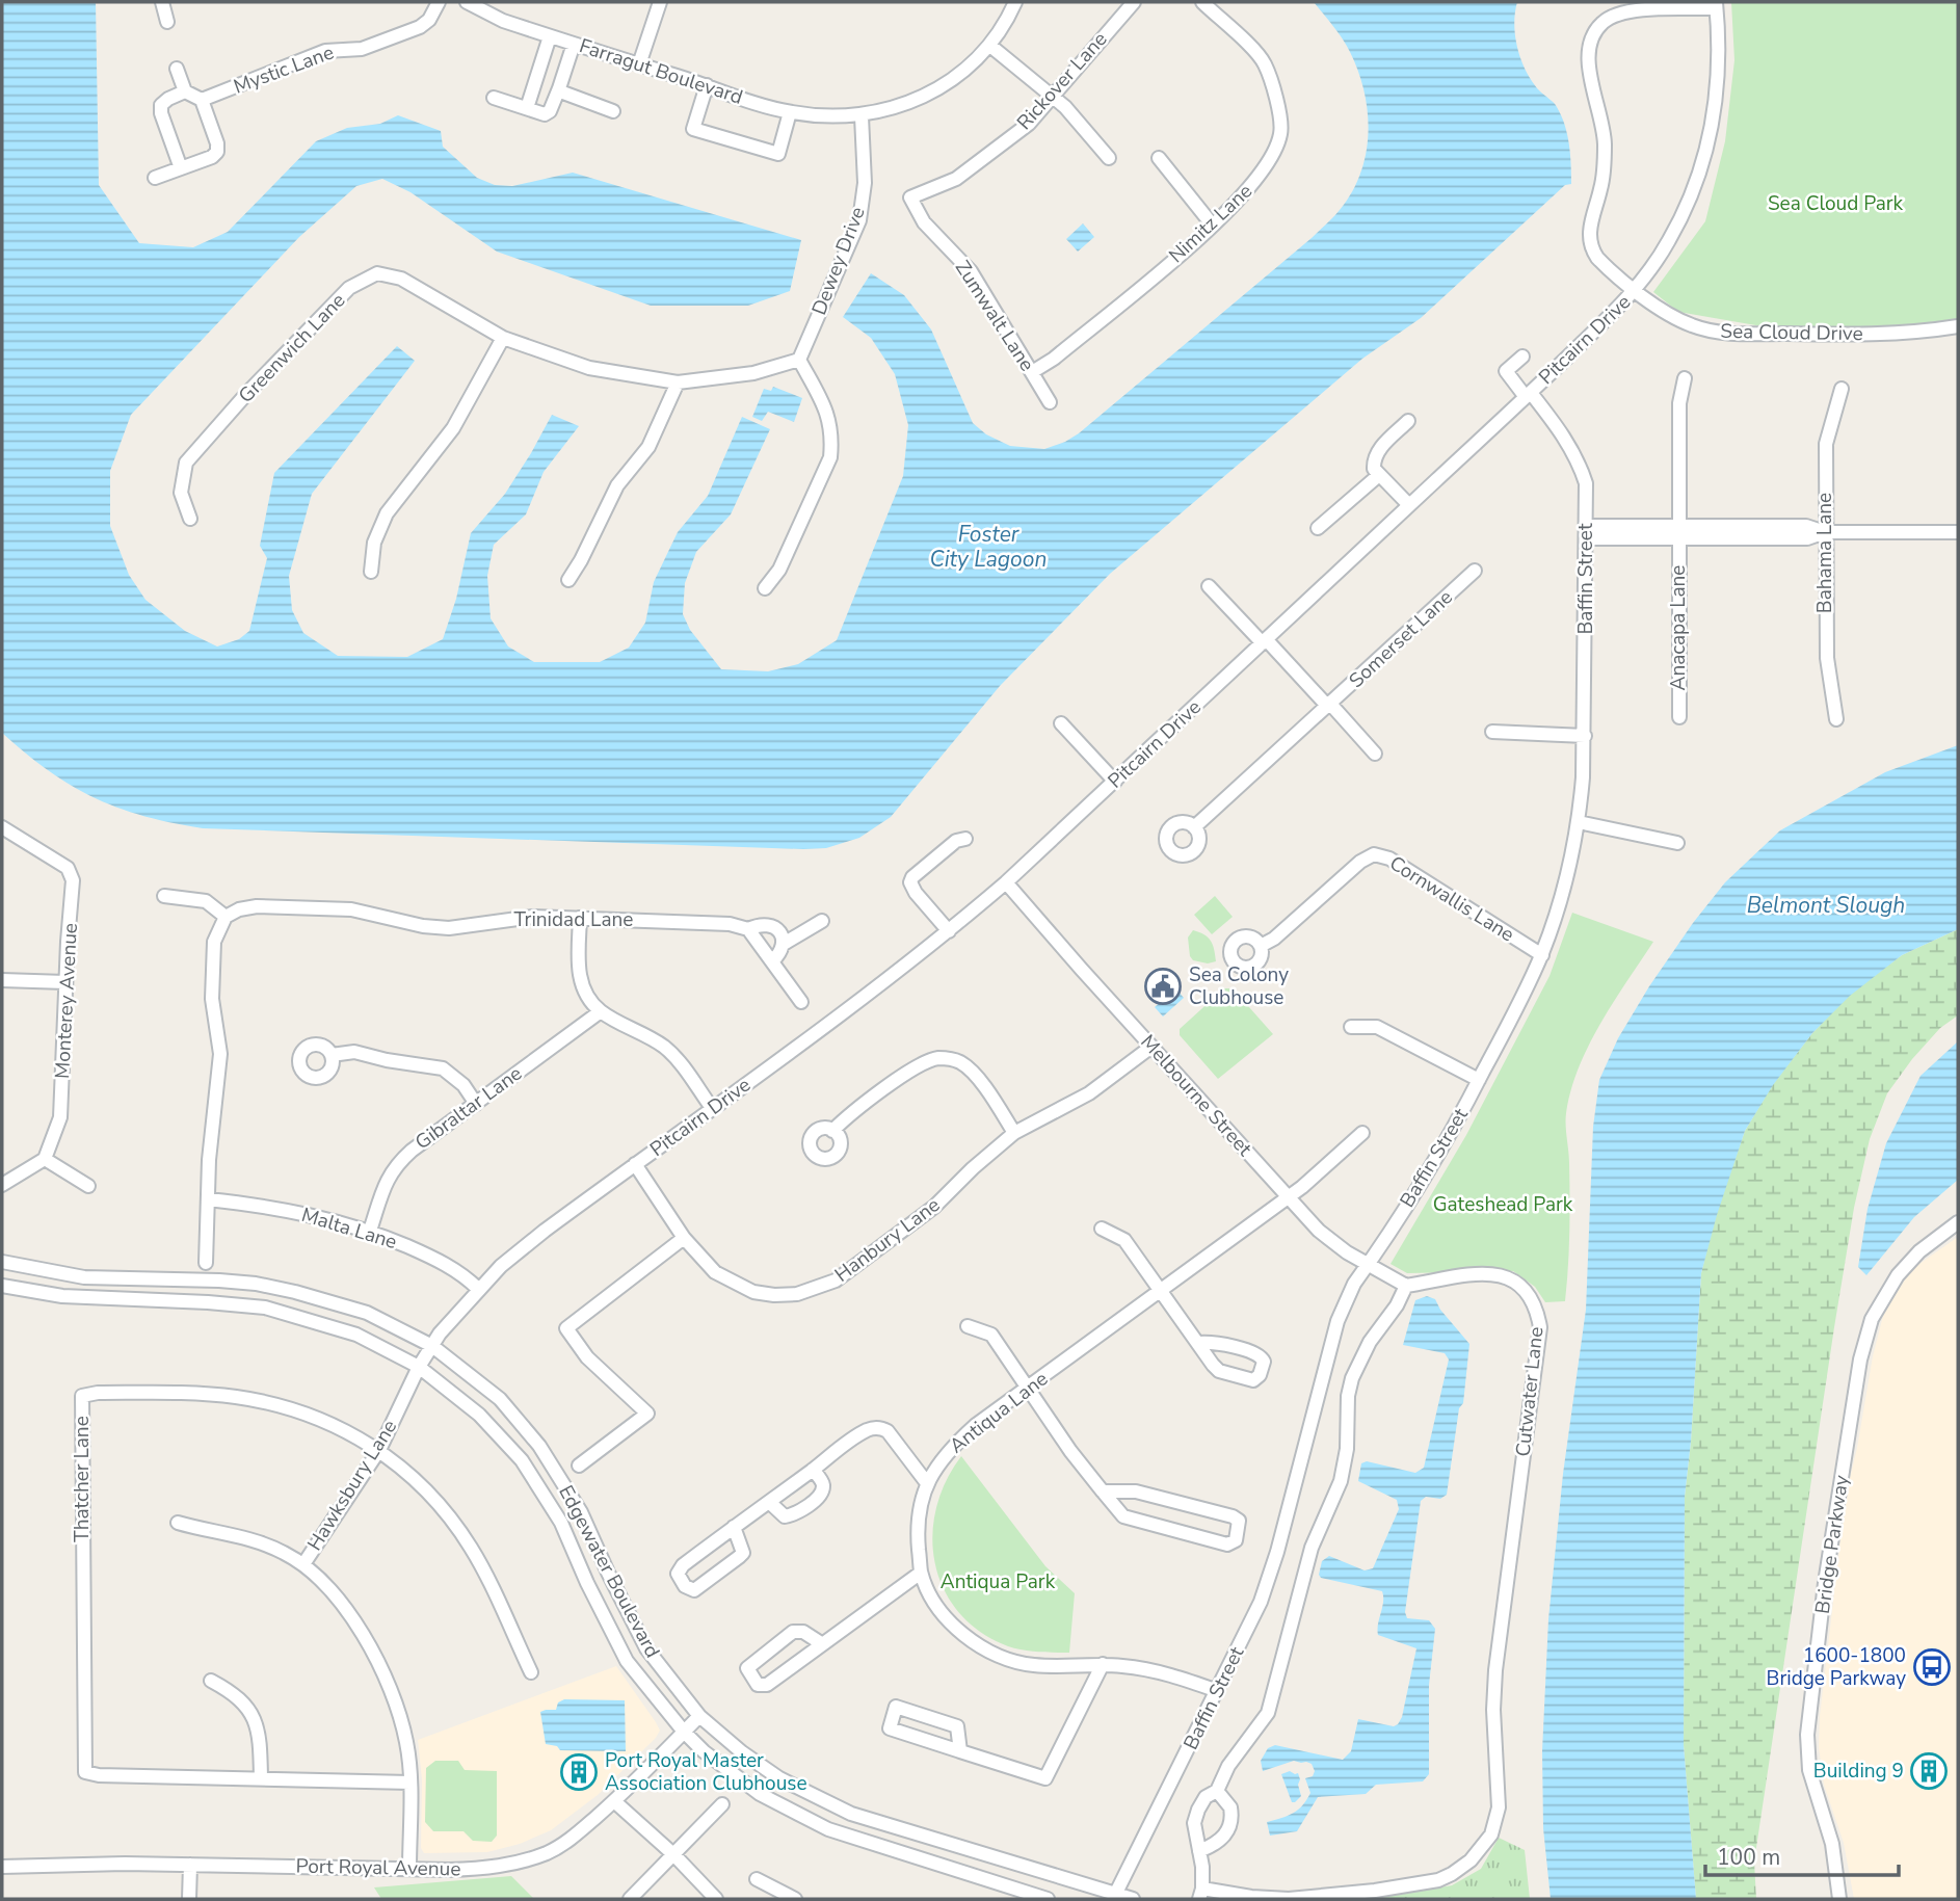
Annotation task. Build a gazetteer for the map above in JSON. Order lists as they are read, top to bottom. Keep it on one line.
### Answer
{"streets":{"street":["Mystic Lane","Farragut Boulevard","Rickover Lane","Nimitz Lane","Dewey Drive","Zumwalt Lane","Sea Cloud Drive","Pitcairn Drive","Greenwich Lane","Bahama Lane","Baffin Street","Anacapa Lane","Somerset Lane","Cornwallis Lane","Trinidad Lane","Monterey Avenue","Melbourne Street","Gibraltar Lane","Malta Lane","Hanbury Lane","Cutwater Lane","Antiqua Lane","Thatcher Lane","Hawksbury Lane","Bridge Parkway","Edgewater Boulevard","Port Royal Avenue"]},"crossings":[["Farragut Boulevard","Dewey Drive"],["Rickover Lane","Zumwalt Lane"],["Nimitz Lane","Zumwalt Lane"],["Dewey Drive","Greenwich Lane"],["Sea Cloud Drive","Pitcairn Drive"],["Pitcairn Drive","Baffin Street"],["Pitcairn Drive","Melbourne Street"],["Pitcairn Drive","Malta Lane"],["Pitcairn Drive","Hanbury Lane"],["Pitcairn Drive","Hawksbury Lane"],["Pitcairn Drive","Edgewater Boulevard"],["Baffin Street","Anacapa Lane"],["Baffin Street","Cornwallis Lane"],["Baffin Street","Melbourne Street"],["Baffin Street","Antiqua Lane"],["Baffin Street","Edgewater Boulevard"],["Melbourne Street","Hanbury Lane"],["Melbourne Street","Cutwater Lane"],["Melbourne Street","Antiqua Lane"],["Gibraltar Lane","Malta Lane"],["Thatcher Lane","Hawksbury Lane"],["Hawksbury Lane","Edgewater Boulevard"],["Edgewater Boulevard","Port Royal Avenue"]],"water":["Foster City Lagoon","Belmont Slough"],"parks":["Sea Cloud Park","Gateshead Park","Antiqua Park"],"places":{"public building":["Sea Colony Clubhouse"],"bus stop":["1600-1800 Bridge Parkway"],"building":["Building 9","Port Royal Master Association Clubhouse"]},"scale_bar":"100 m"}
